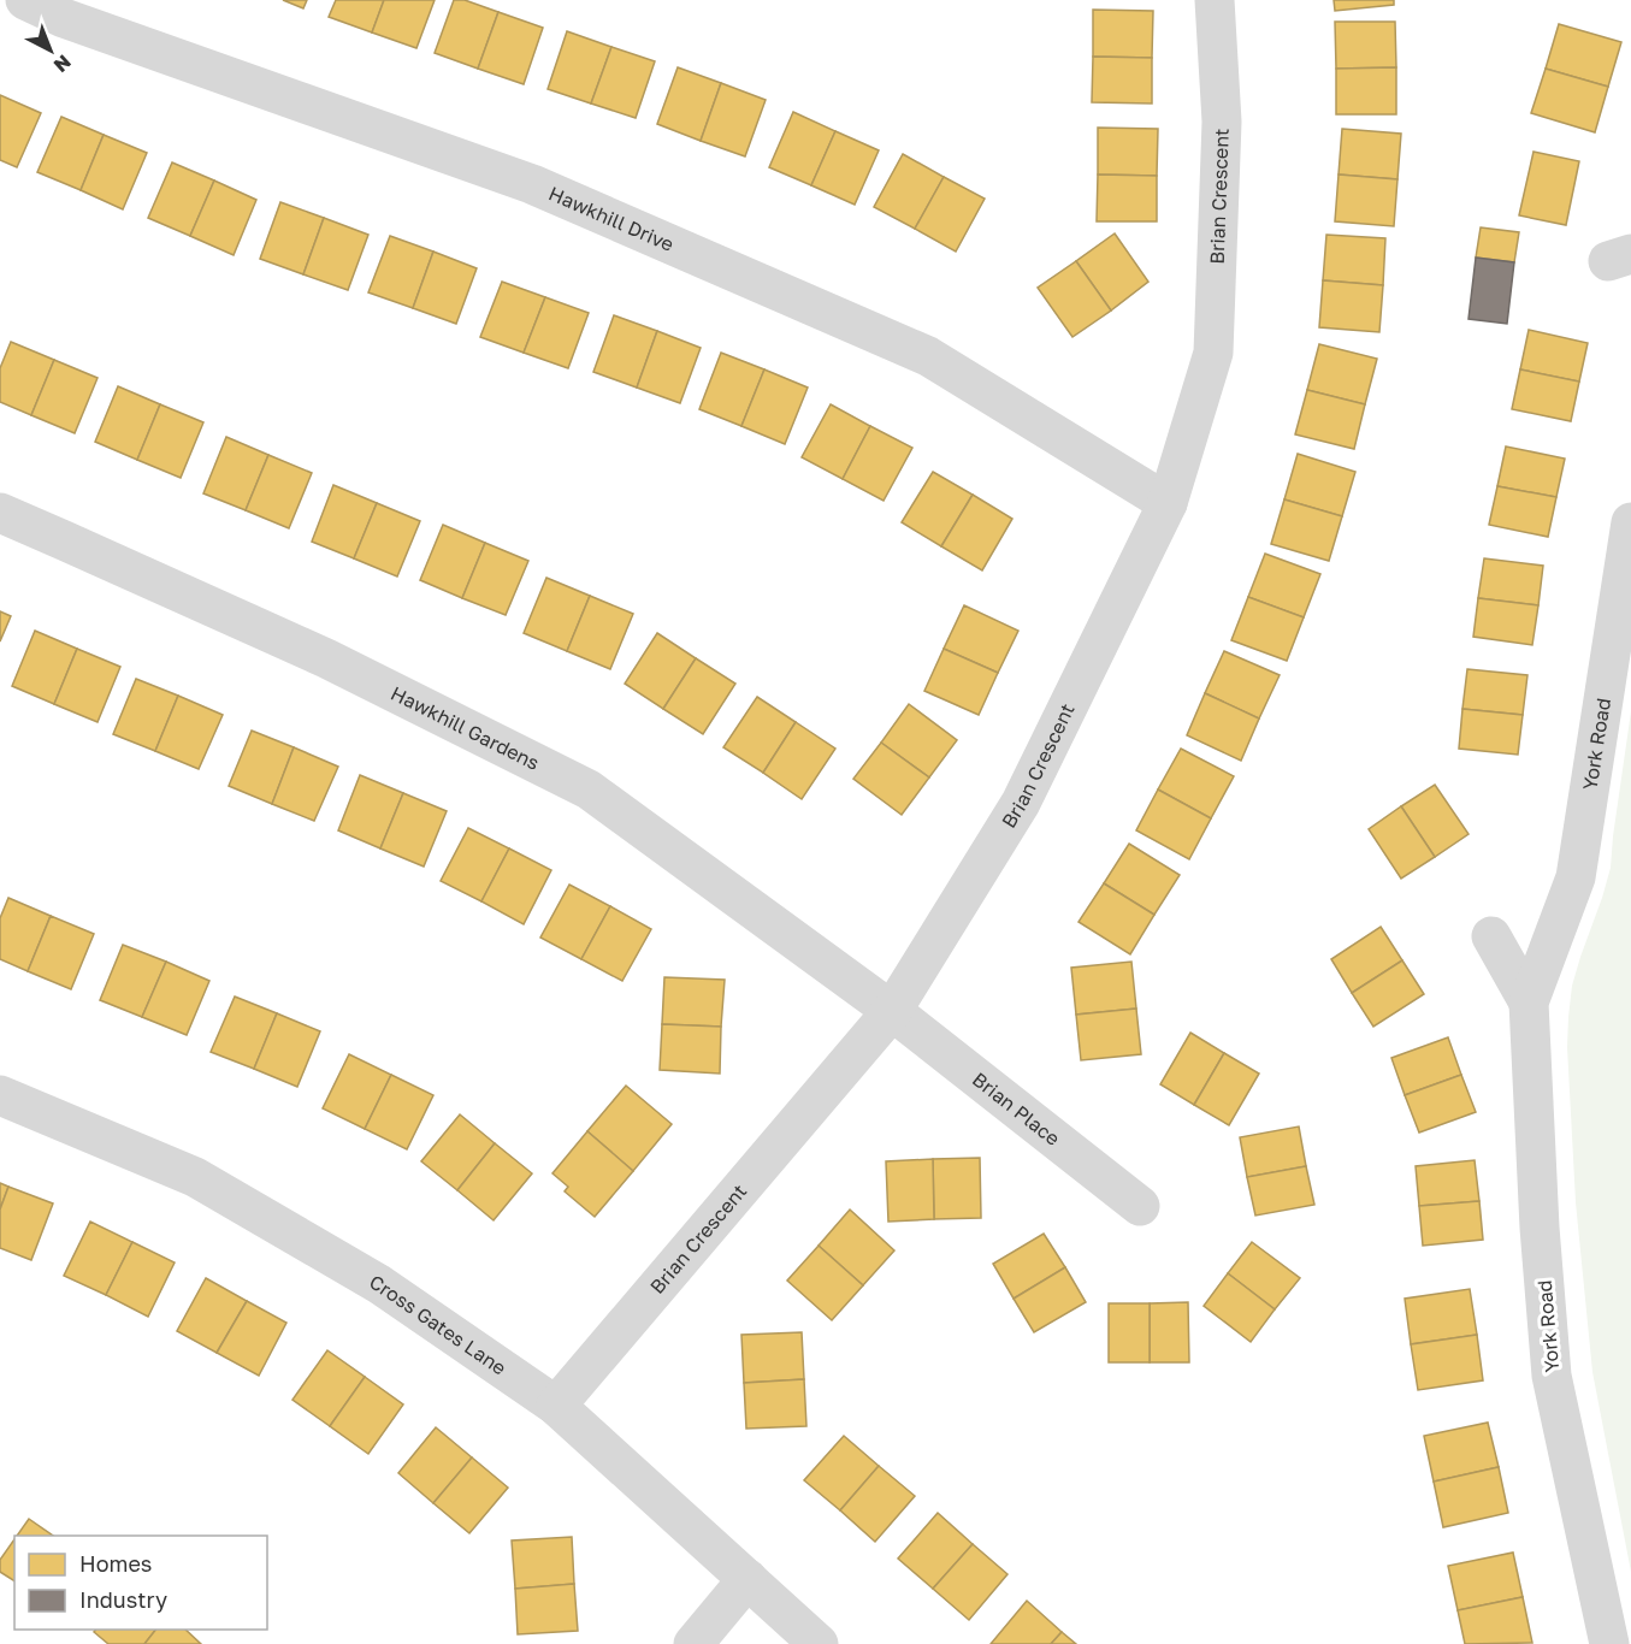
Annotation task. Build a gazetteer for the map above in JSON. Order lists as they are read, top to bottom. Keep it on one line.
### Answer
{"streets":{"street":["Brian Crescent","Hawkhill Drive","Hawkhill Gardens","York Road","Brian Place","Cross Gates Lane"]},"crossings":[["Brian Crescent","Hawkhill Drive"],["Brian Crescent","Hawkhill Gardens"],["Brian Crescent","Brian Place"],["Brian Crescent","Cross Gates Lane"],["Hawkhill Gardens","Brian Place"]],"legend":["Homes","Industry"],"north":"bottom right"}
